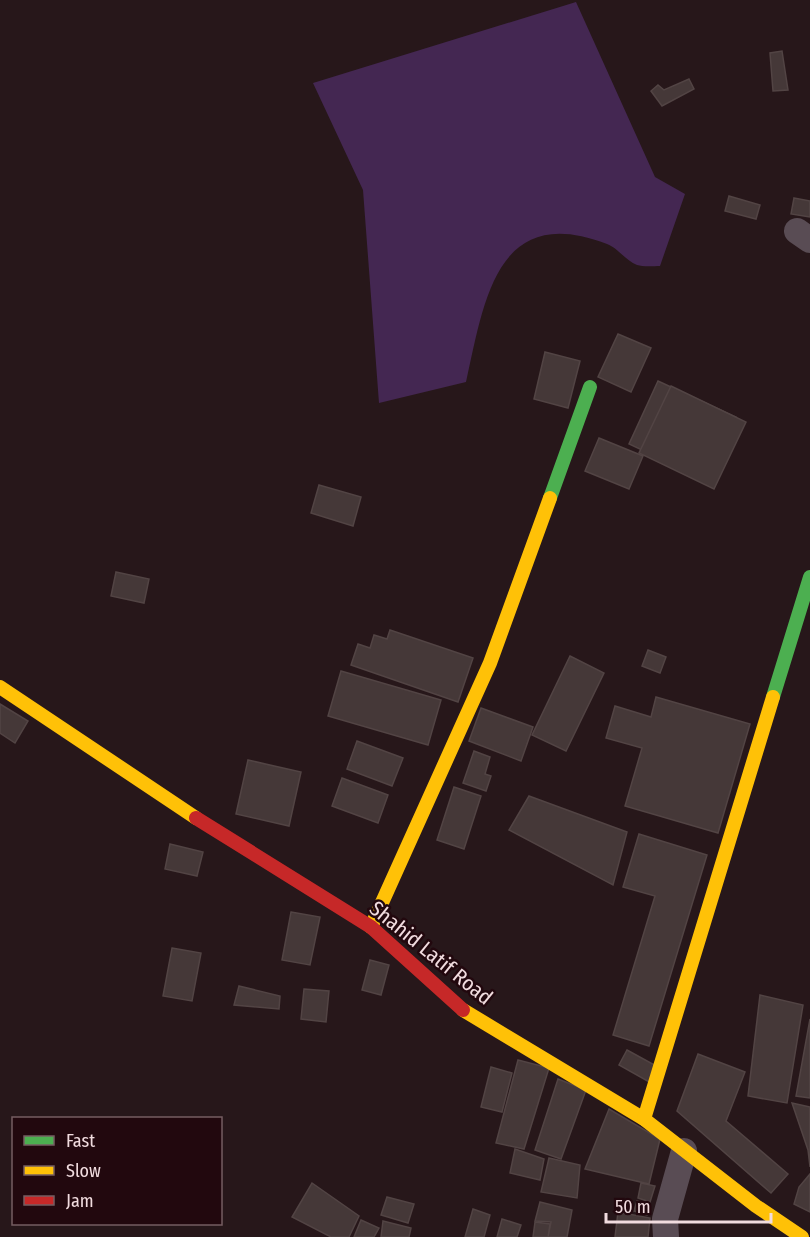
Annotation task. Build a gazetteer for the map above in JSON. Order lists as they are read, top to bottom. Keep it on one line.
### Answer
{"streets":{"street":["Shahid Latif Road"]},"legend":["Fast","Slow","Jam"],"scale_bar":"50 m"}
